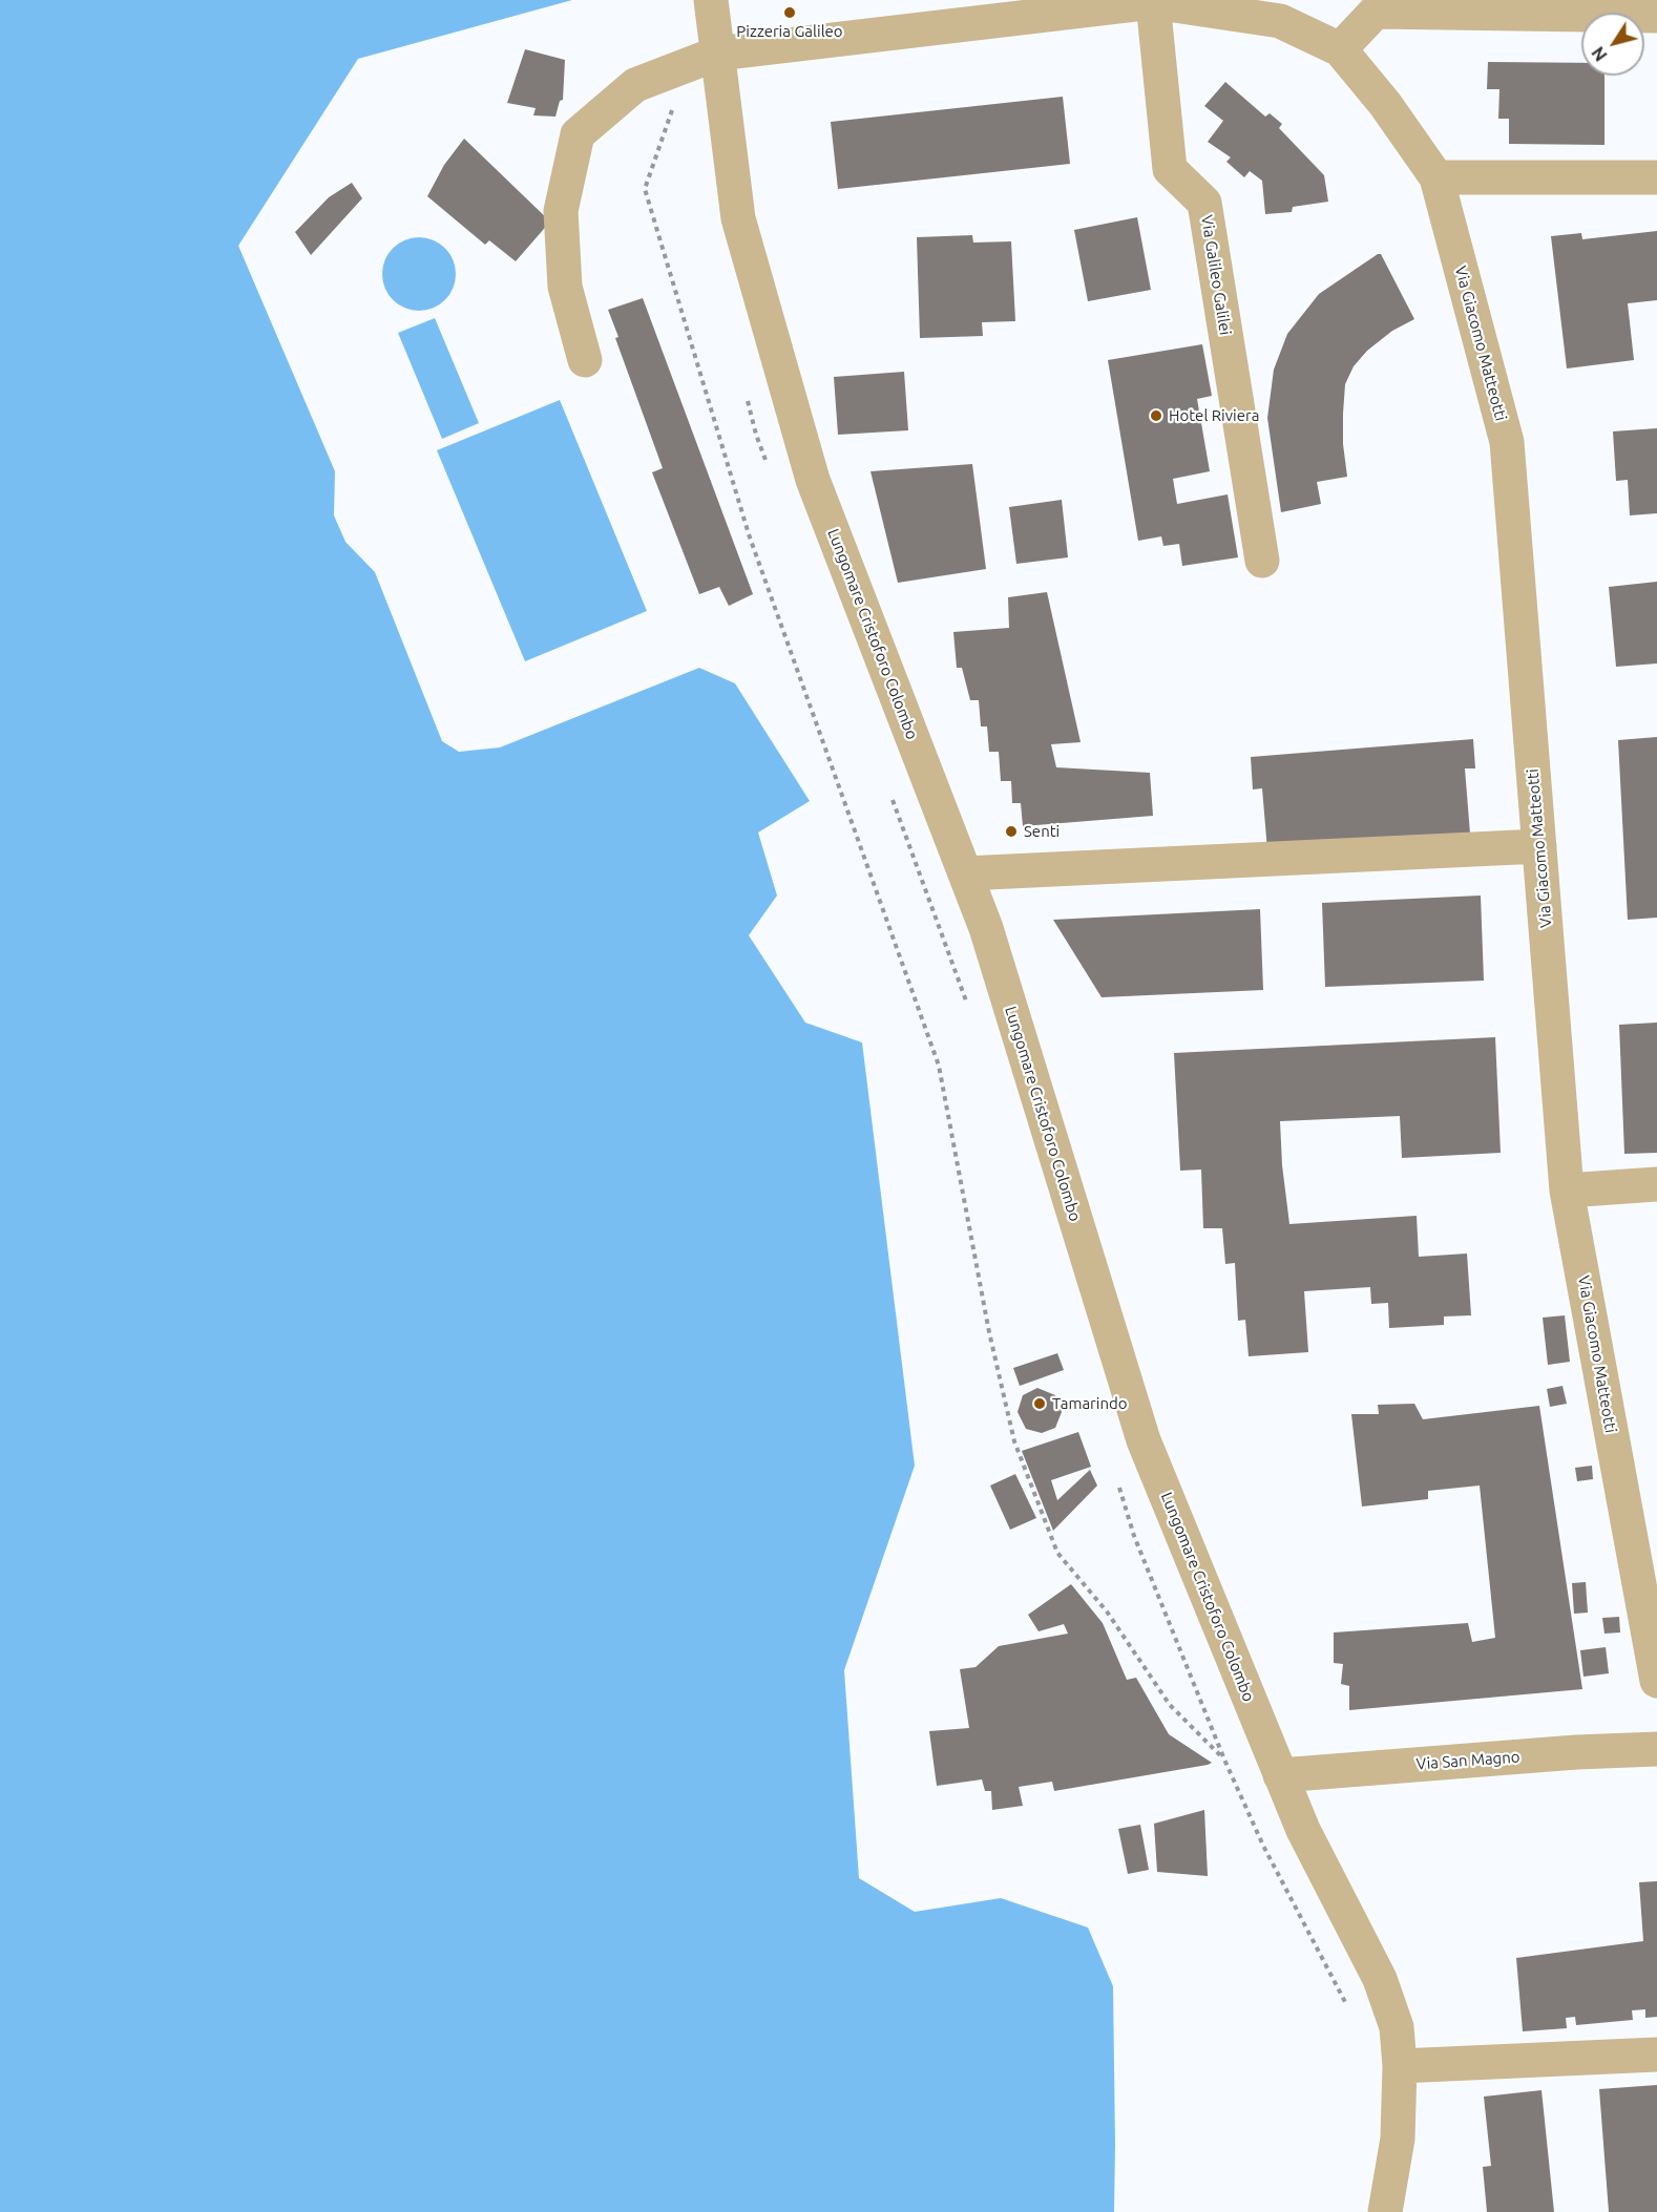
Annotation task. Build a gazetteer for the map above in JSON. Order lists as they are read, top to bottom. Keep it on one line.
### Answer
{"streets":{"street":["Via Galileo Galilei","Via Giacomo Matteotti","Lungomare Cristoforo Colombo","Via San Magno"]},"crossings":[["Lungomare Cristoforo Colombo","Via San Magno"]],"places":["Pizzeria Galileo","Hotel Riviera","Senti","Tamarindo"],"north":"bottom left"}
